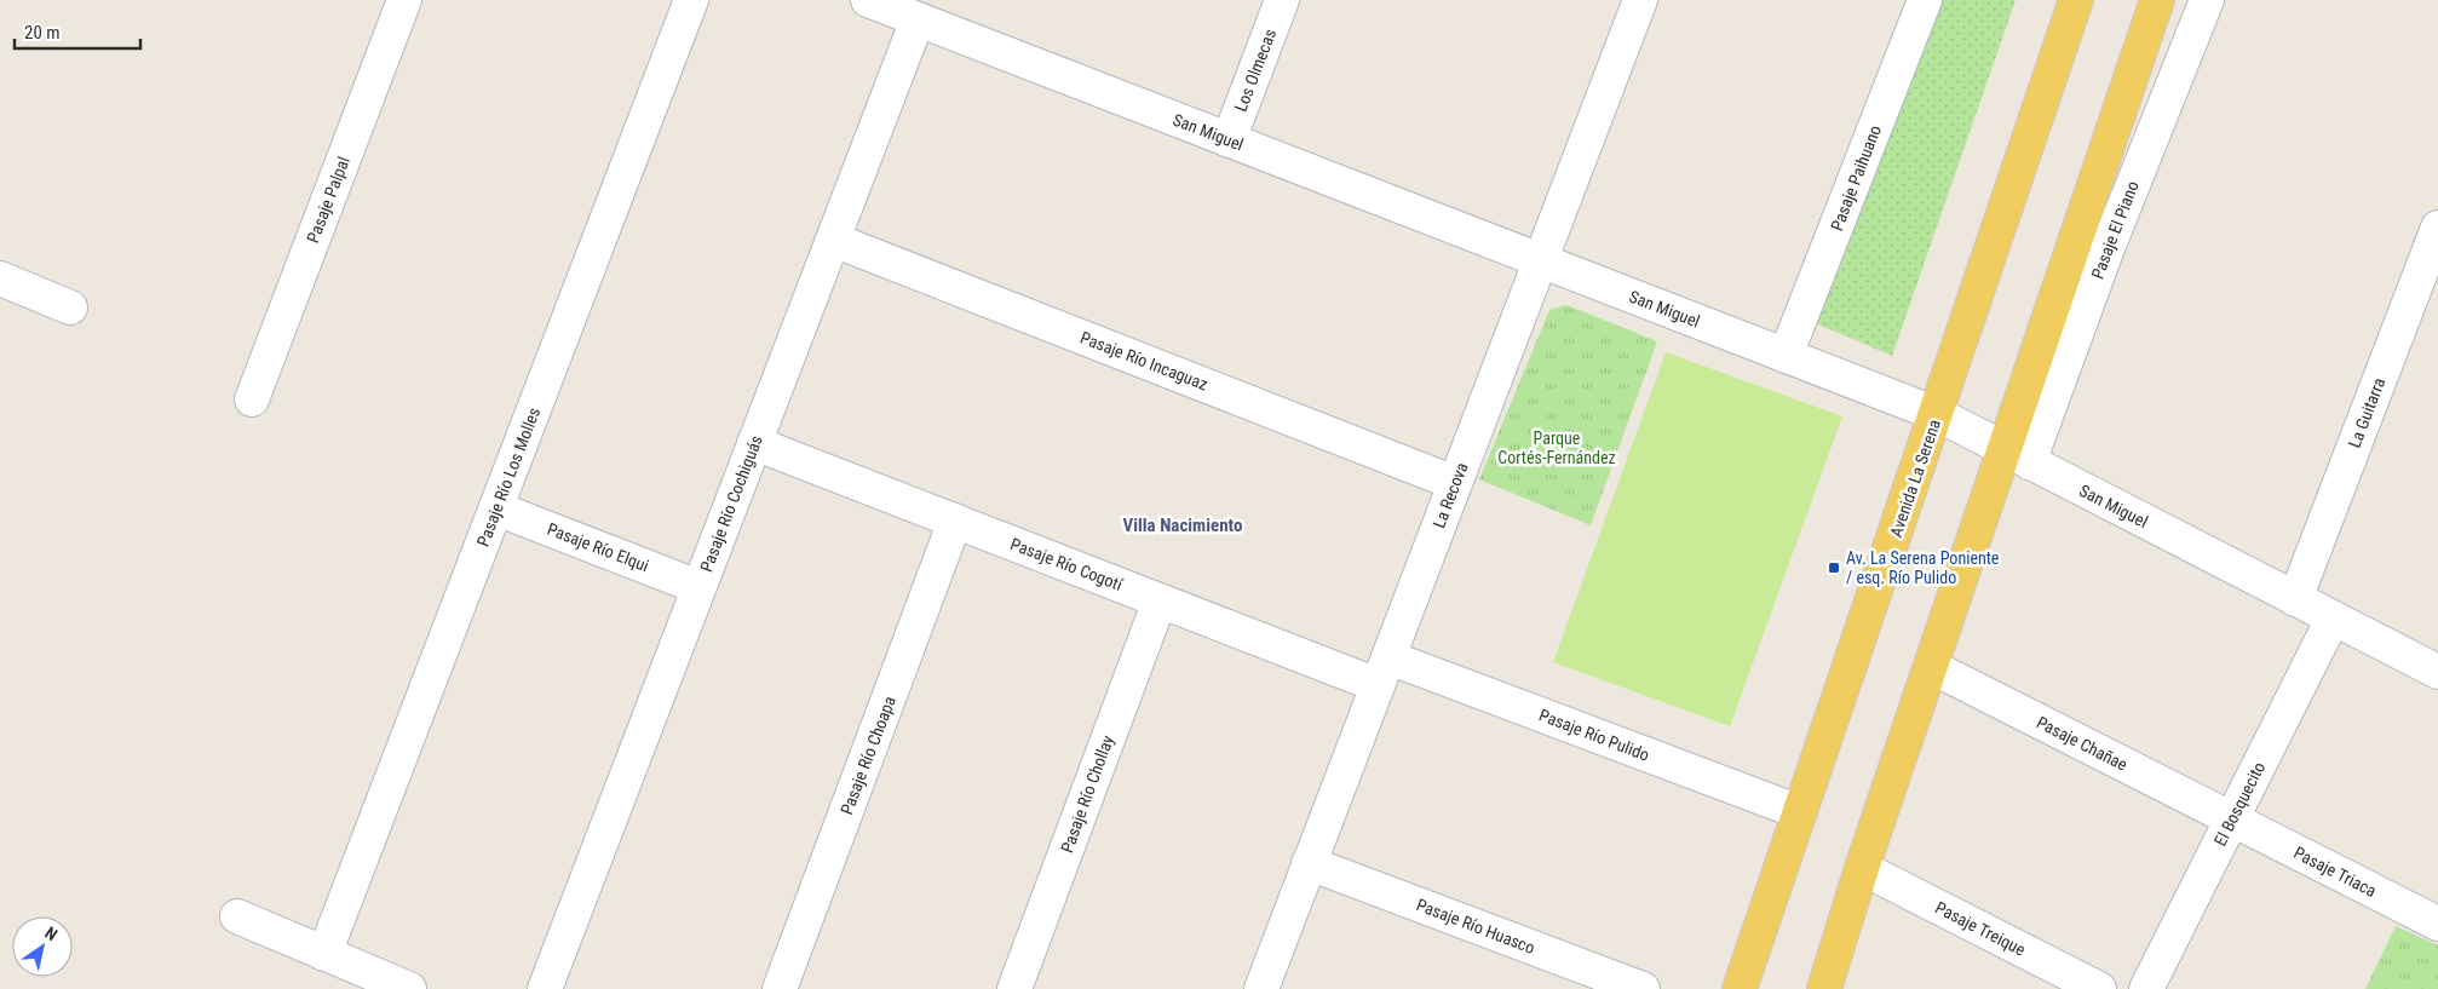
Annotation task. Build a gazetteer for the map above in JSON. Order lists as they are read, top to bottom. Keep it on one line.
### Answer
{"streets":{"main road":["Avenida La Serena"],"street":["Los Olmecas","San Miguel","Pasaje Paihuano","Pasaje Palpal","Pasaje El Piano","Pasaje Río Incaguaz","La Guitarra","Pasaje Río Los Molles","La Recova","Pasaje Río Cochiguás","Pasaje Río Elqui","Pasaje Río Cogotí","Pasaje Río Pulido","Pasaje Chañae","Pasaje Río Choapa","Pasaje Río Chollay","El Bosquecito","Pasaje Triaca","Pasaje Río Huasco","Pasaje Treique"]},"crossings":[["Los Olmecas","San Miguel"],["San Miguel","Pasaje Paihuano"],["San Miguel","Pasaje El Piano"],["San Miguel","La Guitarra"],["San Miguel","Avenida La Serena"],["San Miguel","La Recova"],["San Miguel","Pasaje Río Cochiguás"],["San Miguel","El Bosquecito"],["Pasaje Río Incaguaz","La Recova"],["Pasaje Río Incaguaz","Pasaje Río Cochiguás"],["Pasaje Río Los Molles","Pasaje Río Elqui"],["Avenida La Serena","Pasaje Río Pulido"],["La Recova","Pasaje Río Cogotí"],["La Recova","Pasaje Río Pulido"],["La Recova","Pasaje Río Huasco"],["Pasaje Río Cochiguás","Pasaje Río Elqui"],["Pasaje Río Cochiguás","Pasaje Río Cogotí"],["Pasaje Río Cogotí","Pasaje Río Pulido"],["Pasaje Río Cogotí","Pasaje Río Choapa"],["Pasaje Río Cogotí","Pasaje Río Chollay"],["Pasaje Chañae","El Bosquecito"],["Pasaje Chañae","Pasaje Triaca"],["El Bosquecito","Pasaje Triaca"]],"districts":["Villa Nacimiento"],"parks":["Parque Cortés-Fernández"],"places":{"transit":["Av. La Serena Poniente / esq. Río Pulido"]},"scale_bar":"20 m","north":"top right"}
